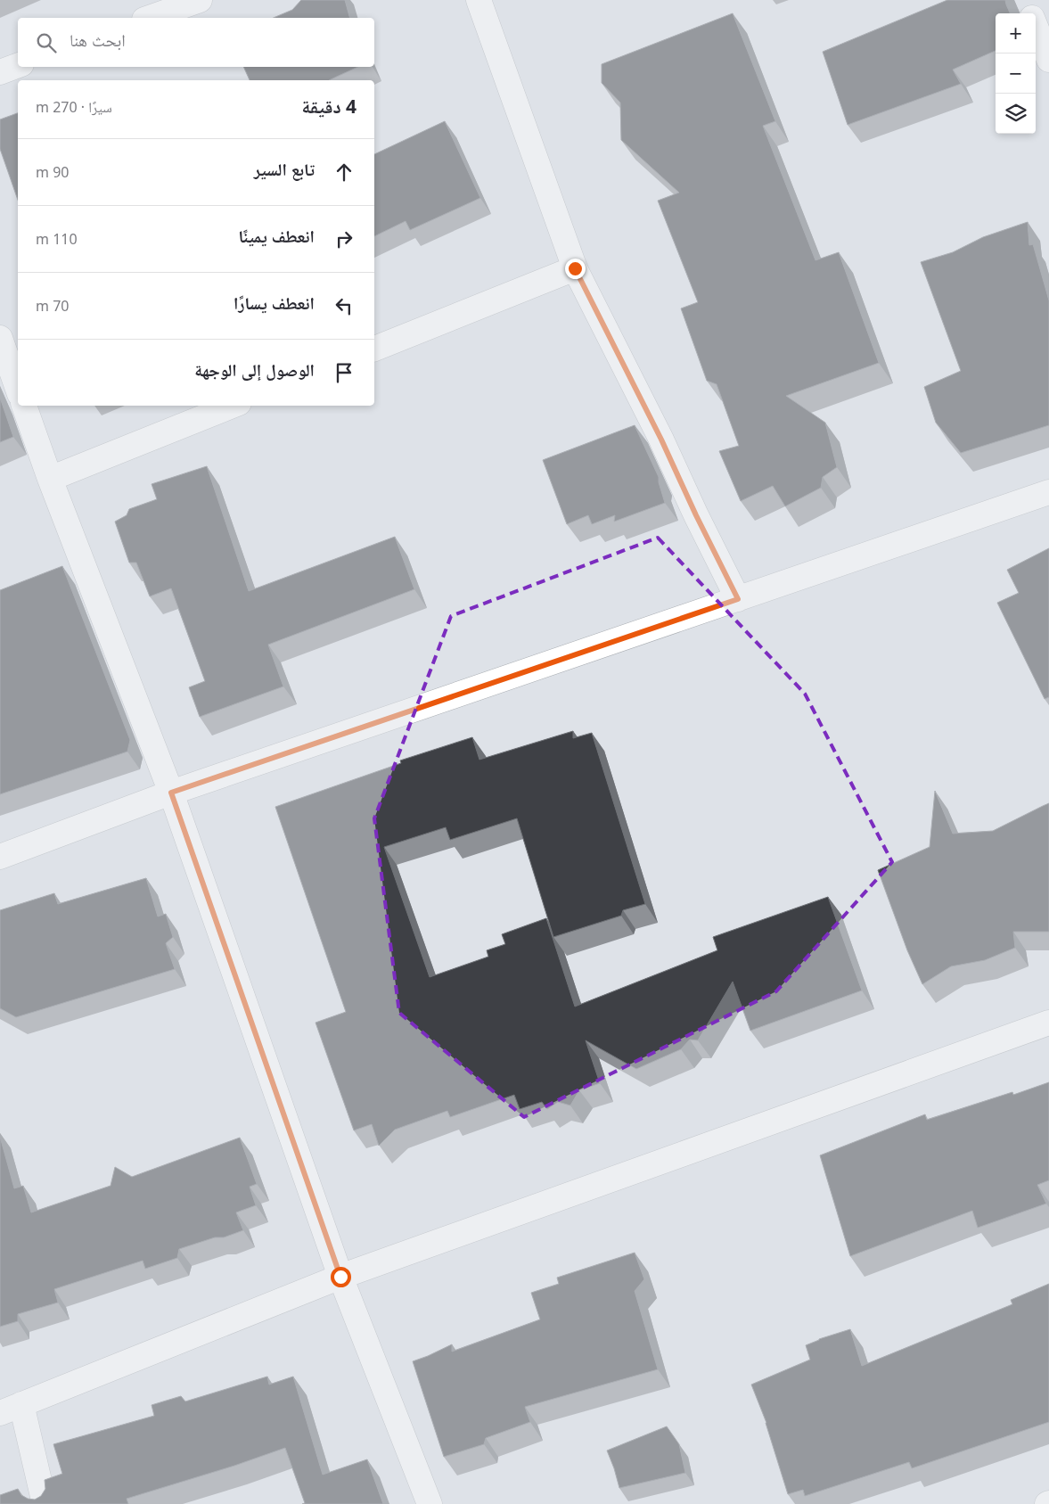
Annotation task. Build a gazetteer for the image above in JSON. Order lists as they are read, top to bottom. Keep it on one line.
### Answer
{"page":{"map_buttons":["+","−"],"search":"ابحث هنا","heading":["4 دقيقة","سيرًا · 270 m"],"list":[["تابع السير","90 m"],["انعطف يمينًا","110 m"],["انعطف يسارًا","70 m"],"الوصول إلى الوجهة"]}}
